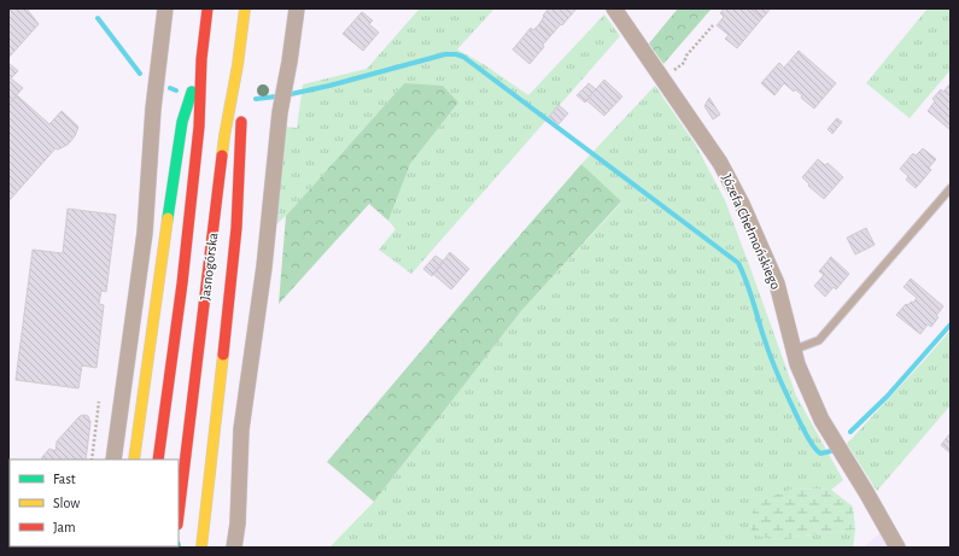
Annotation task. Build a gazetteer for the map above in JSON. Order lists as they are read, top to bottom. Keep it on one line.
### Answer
{"streets":{"main road":["Jasnogórska"],"street":["Józefa Chełmońskiego"]},"legend":["Fast","Slow","Jam"]}
